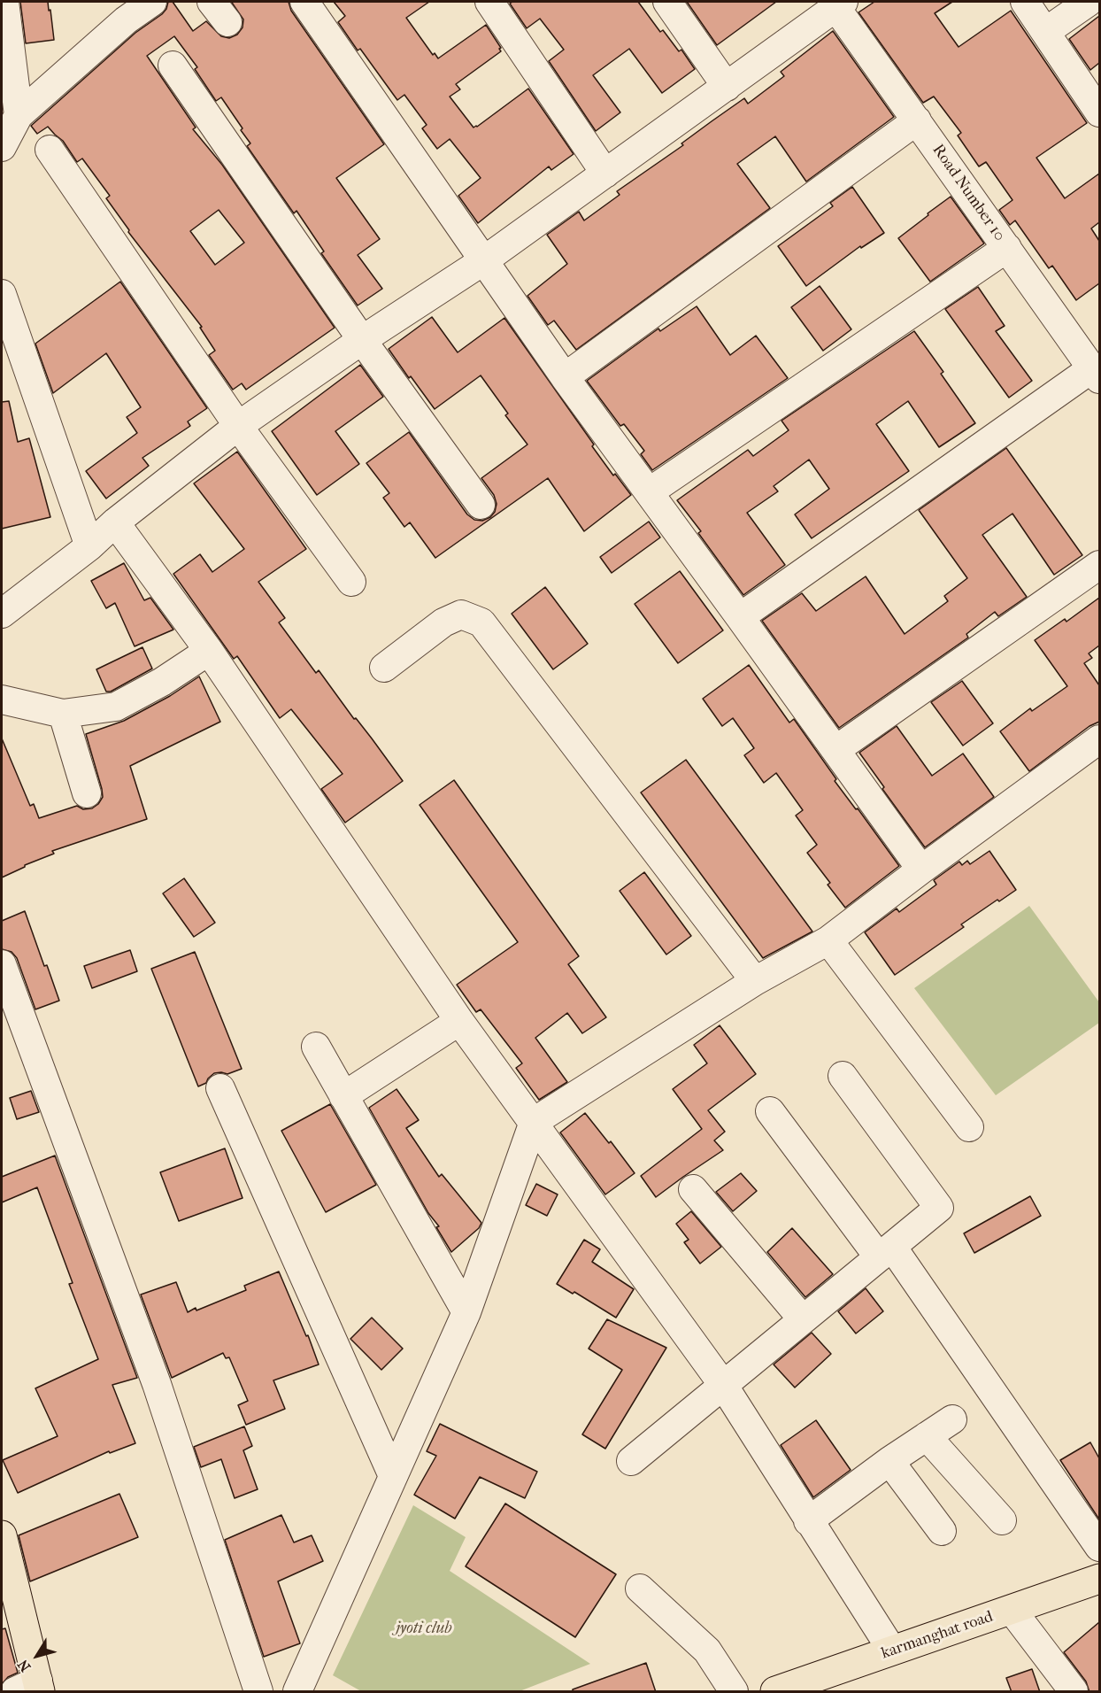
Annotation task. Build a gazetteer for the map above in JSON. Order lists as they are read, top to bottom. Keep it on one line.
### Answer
{"streets":{"main road":["karmanghat road"],"street":["Road Number 10"]},"parks":["jyoti club"],"north":"bottom left"}
